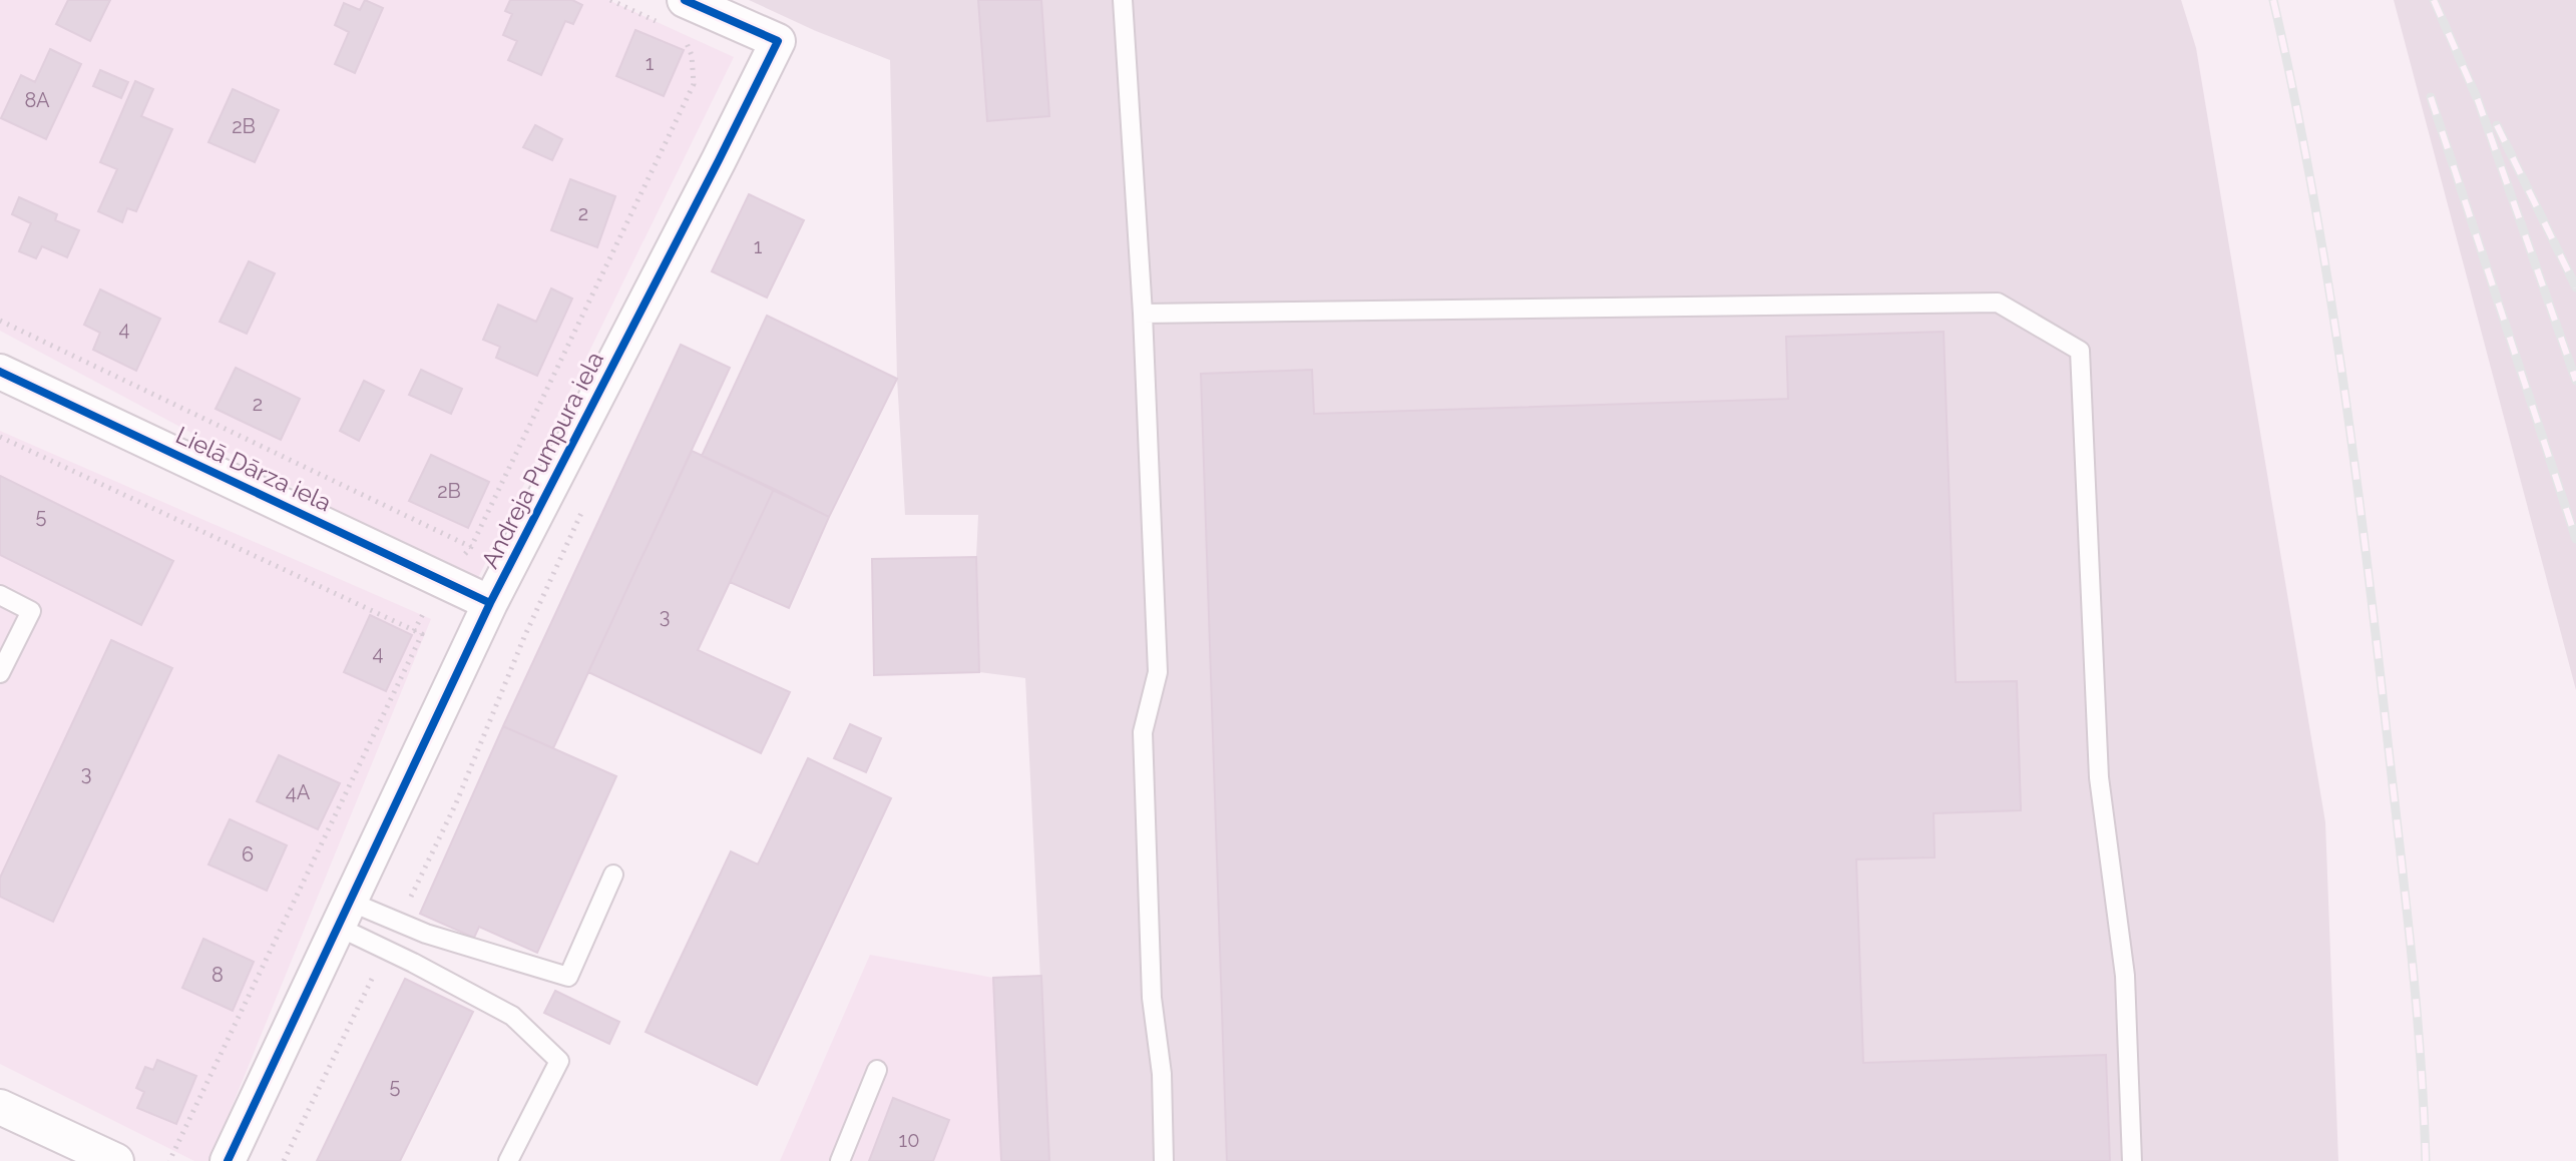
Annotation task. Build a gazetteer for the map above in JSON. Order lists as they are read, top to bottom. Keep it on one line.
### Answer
{"streets":{"street":["Andreja Pumpura iela","Lielā Dārza iela"]},"crossings":[["Andreja Pumpura iela","Lielā Dārza iela"]],"house_numbers":["1","8A","2B","2","1","4","2","2B","5","3","4","3","4A","6","8","5","10"]}
